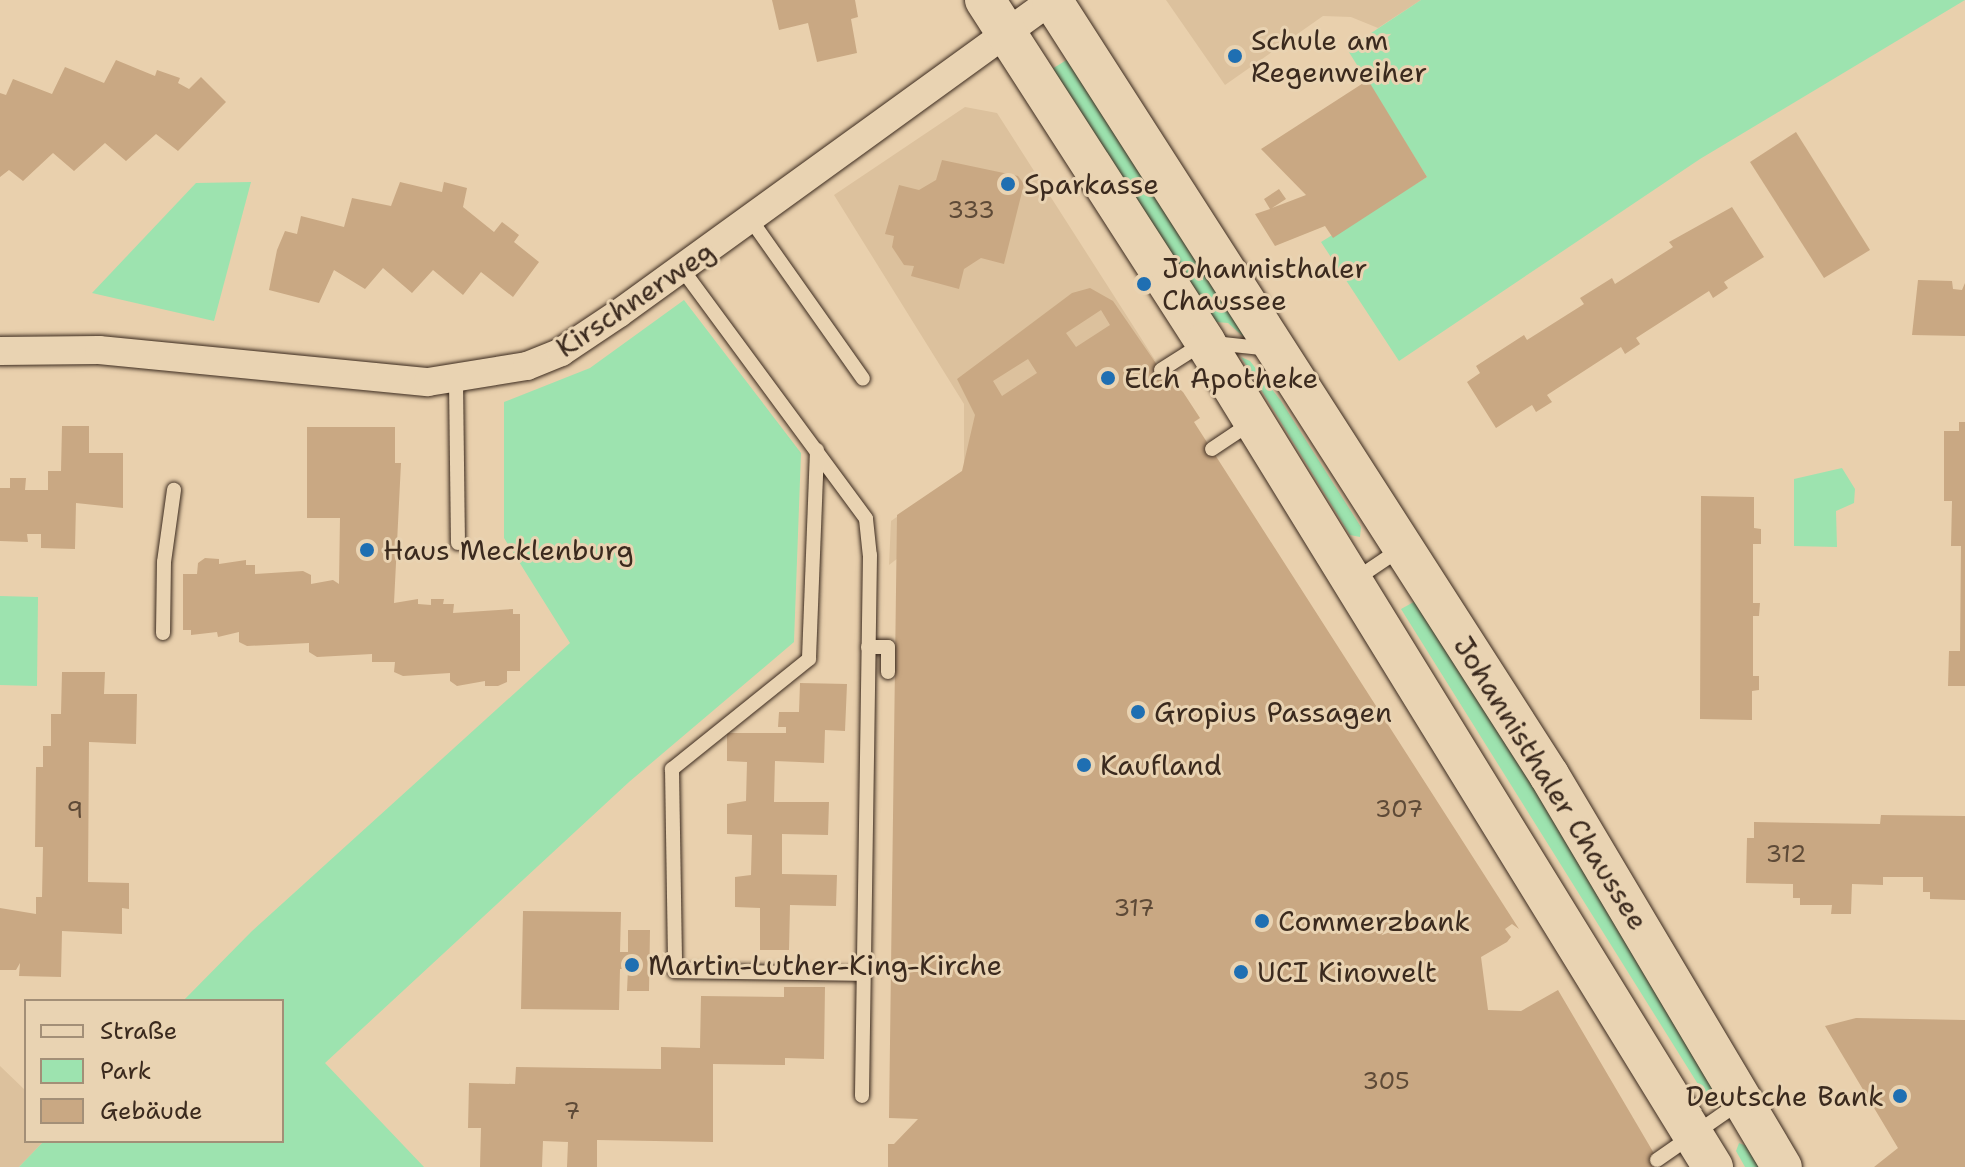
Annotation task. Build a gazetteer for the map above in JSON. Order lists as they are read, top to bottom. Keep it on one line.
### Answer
{"streets":{"main road":["Johannisthaler Chaussee"],"street":["Kirschnerweg"]},"crossings":[["Kirschnerweg","Johannisthaler Chaussee"]],"places":["Schule am Regenweiher","Sparkasse","Johannisthaler Chaussee","Elch Apotheke","Haus Mecklenburg","Gropius Passagen","Kaufland","Commerzbank","Martin-Luther-King-Kirche","UCI Kinowelt","Deutsche Bank"],"house_numbers":["333","307","9","312","317","305","7"],"legend":["Straße","Park","Gebäude"]}
